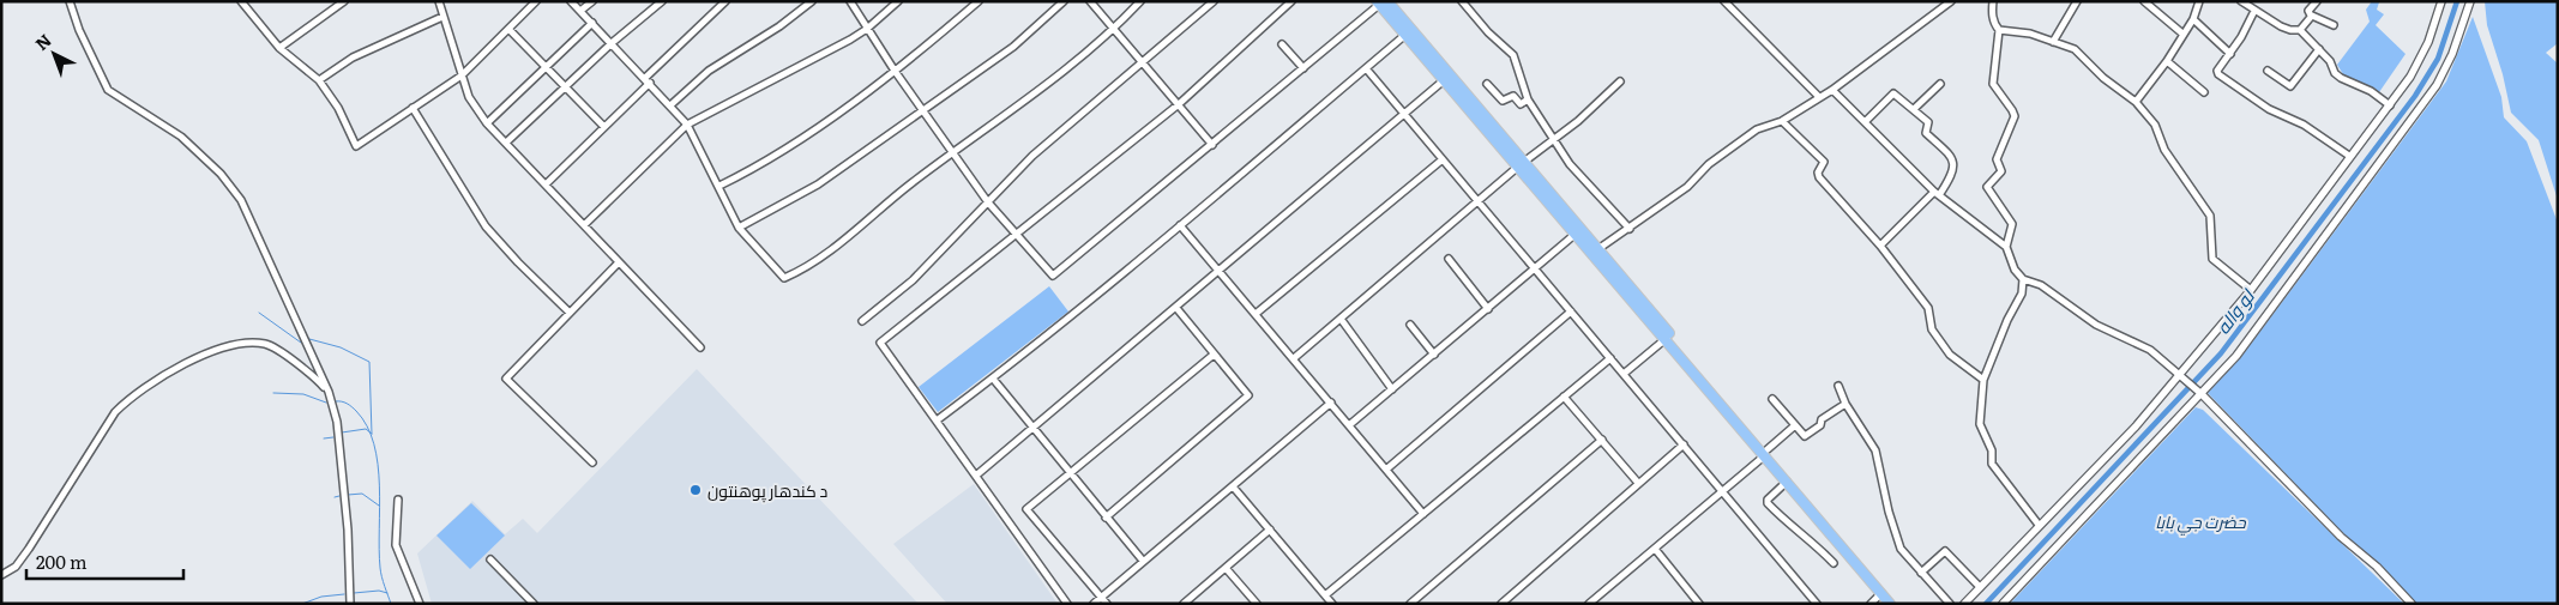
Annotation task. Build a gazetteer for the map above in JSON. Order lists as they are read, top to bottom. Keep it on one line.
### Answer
{"water":["لو واله"],"parks":["حضرت جي بابا"],"places":["د کندهار پوهنتون"],"scale_bar":"200 m","north":"top left"}
